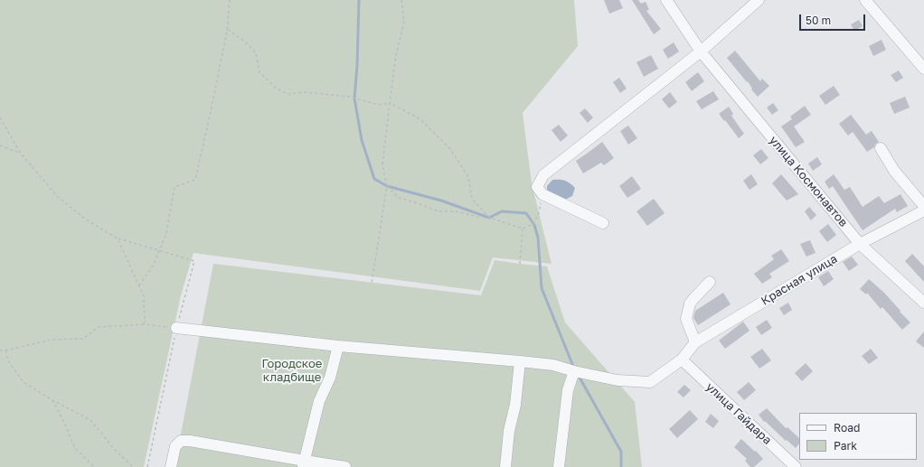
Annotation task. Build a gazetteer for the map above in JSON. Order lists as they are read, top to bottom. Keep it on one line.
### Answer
{"streets":{"street":["улица Космонавтов","Красная улица","улица Гайдара"]},"crossings":[["улица Космонавтов","Красная улица"],["Красная улица","улица Гайдара"]],"parks":["Городское кладбище"],"legend":["Road","Park"],"scale_bar":"50 m"}
